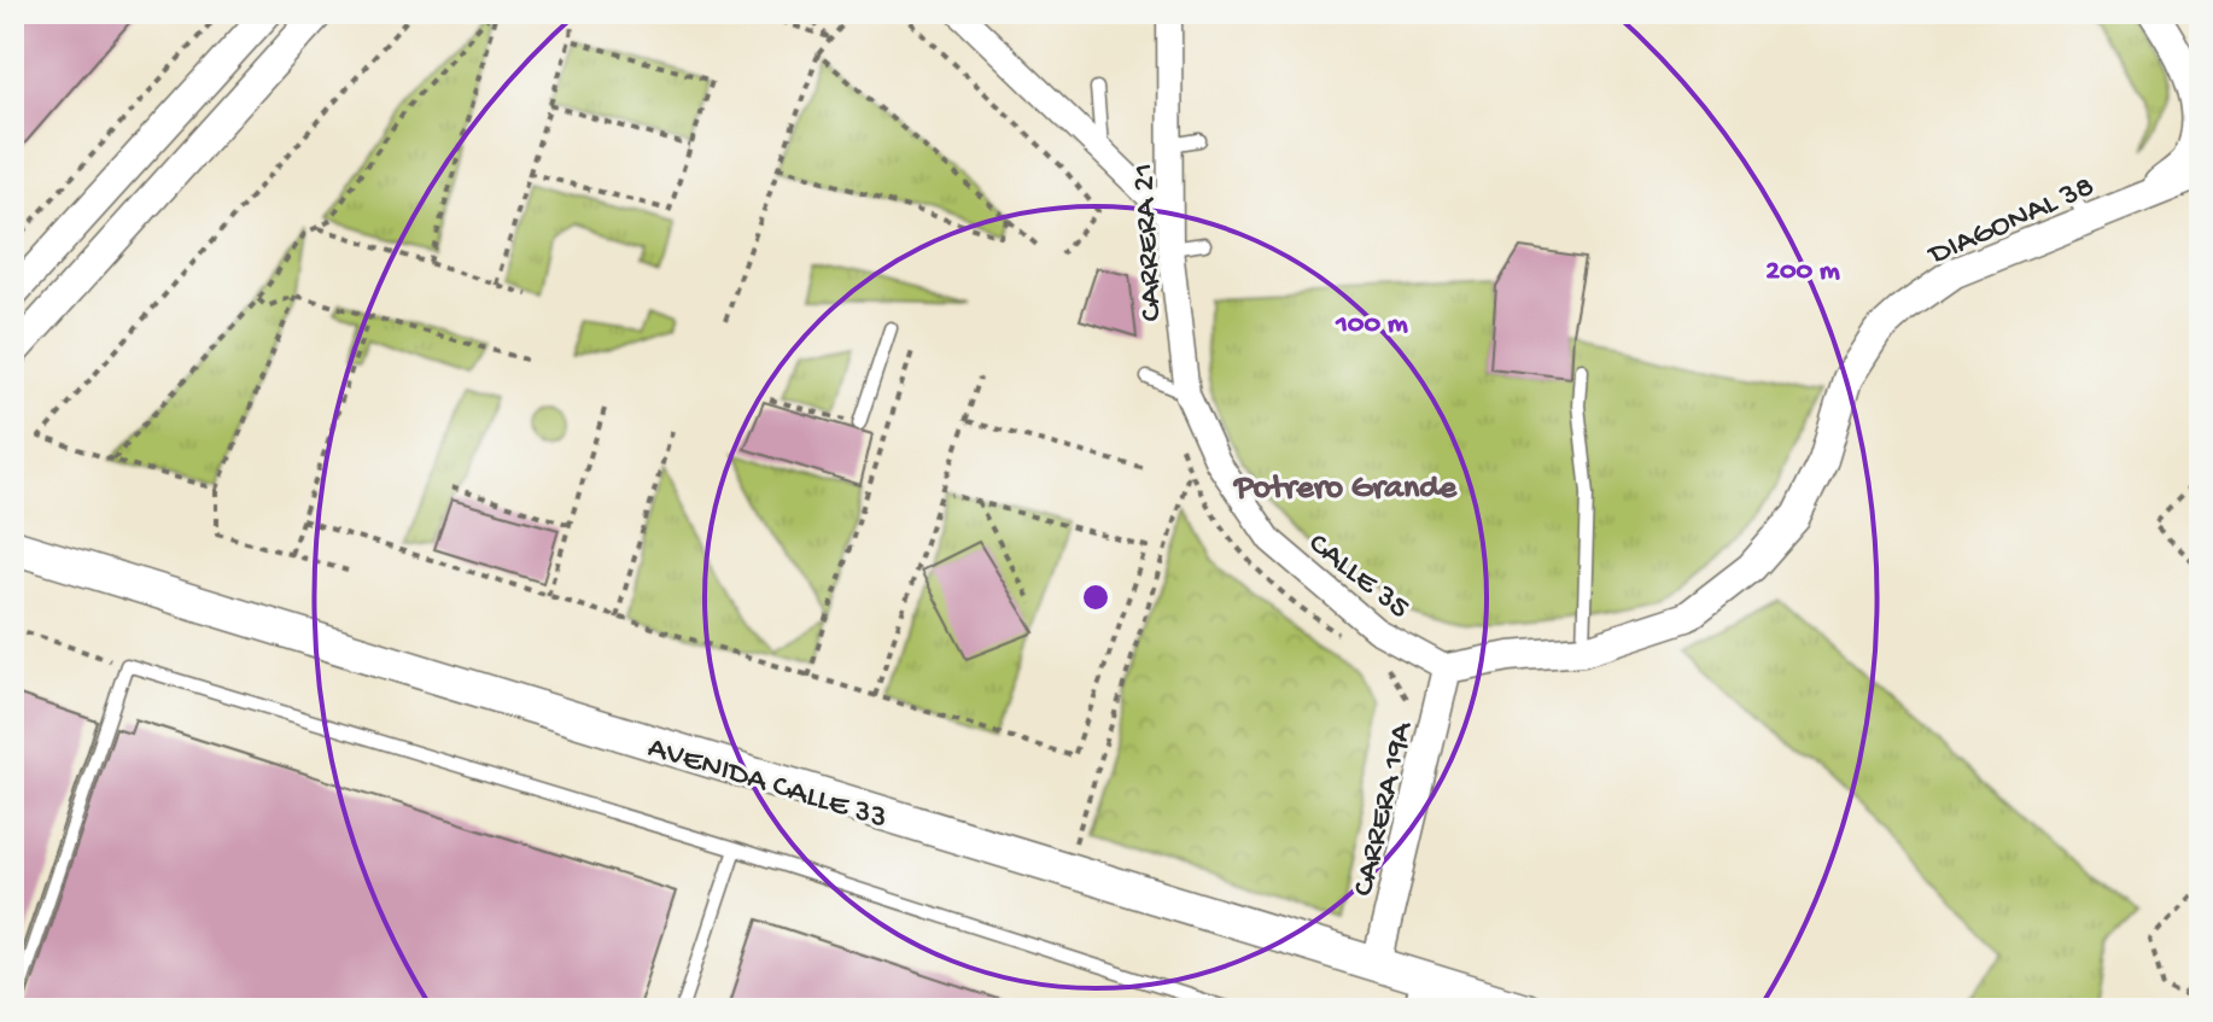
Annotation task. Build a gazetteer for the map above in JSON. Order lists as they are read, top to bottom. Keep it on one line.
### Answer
{"streets":{"main road":["AVENIDA CALLE 33"],"street":["DIAGONAL 38","CARRERA 21","CALLE 35","CARRERA 19A"]},"crossings":[["DIAGONAL 38","CALLE 35"],["DIAGONAL 38","CARRERA 19A"],["CARRERA 21","CALLE 35"],["CALLE 35","CARRERA 19A"],["AVENIDA CALLE 33","CARRERA 19A"]],"districts":["Potrero Grande"],"rings":["200 m","100 m"]}
